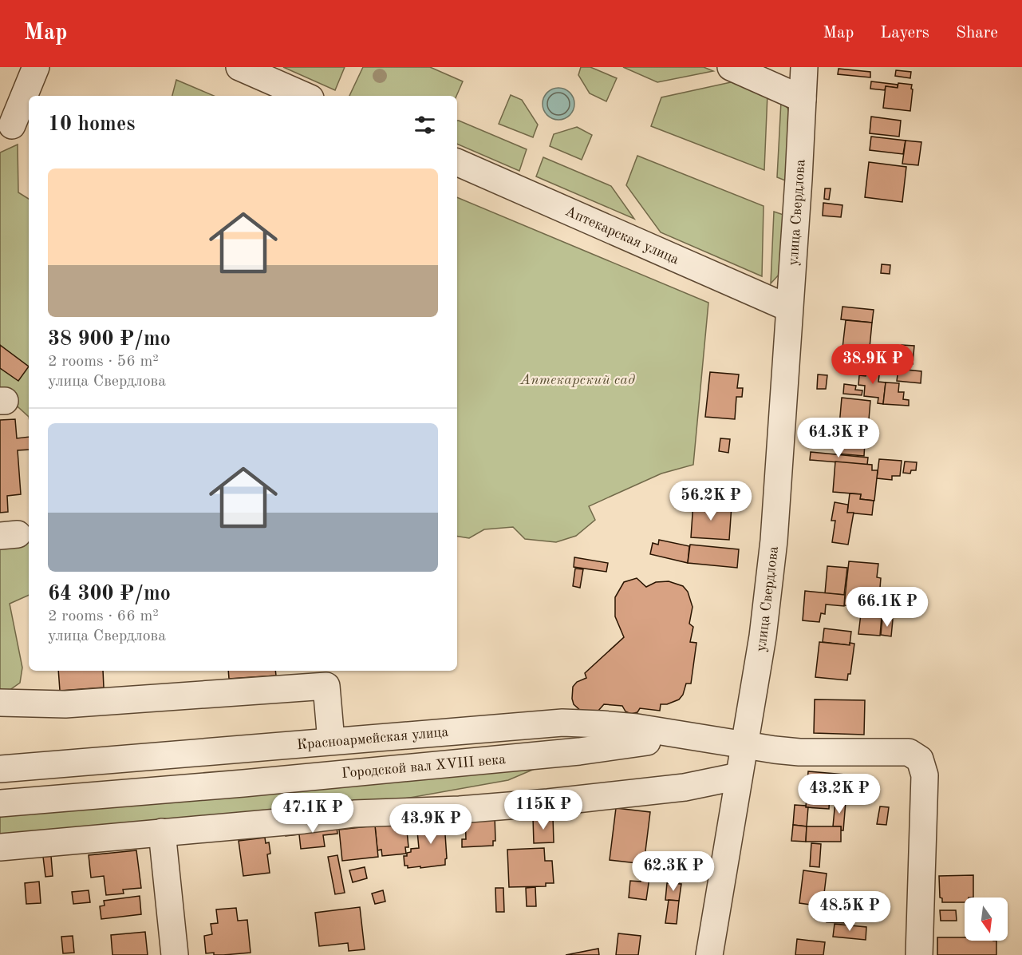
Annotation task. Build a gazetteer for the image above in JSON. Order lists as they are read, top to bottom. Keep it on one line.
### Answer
{"streets":{"street":["улица Свердлова","Аптекарская улица","Красноармейская улица","Городской вал XVIII века"]},"crossings":[["улица Свердлова","Аптекарская улица"],["улица Свердлова","Красноармейская улица"]],"parks":["Аптекарский сад"],"north":"bottom","page":{"header":"Map","nav":["Map","Layers","Share"],"heading":"10 homes","list":[{"name":"38 900 ₽/mo","note":"2 rooms · 56 m² · улица Свердлова"},{"name":"64 300 ₽/mo","note":"2 rooms · 66 m² · улица Свердлова"}],"price":["38.9K ₽","64.3K ₽","56.2K ₽","66.1K ₽","43.2K ₽","115K ₽","47.1K ₽","43.9K ₽","62.3K ₽","48.5K ₽"]}}
